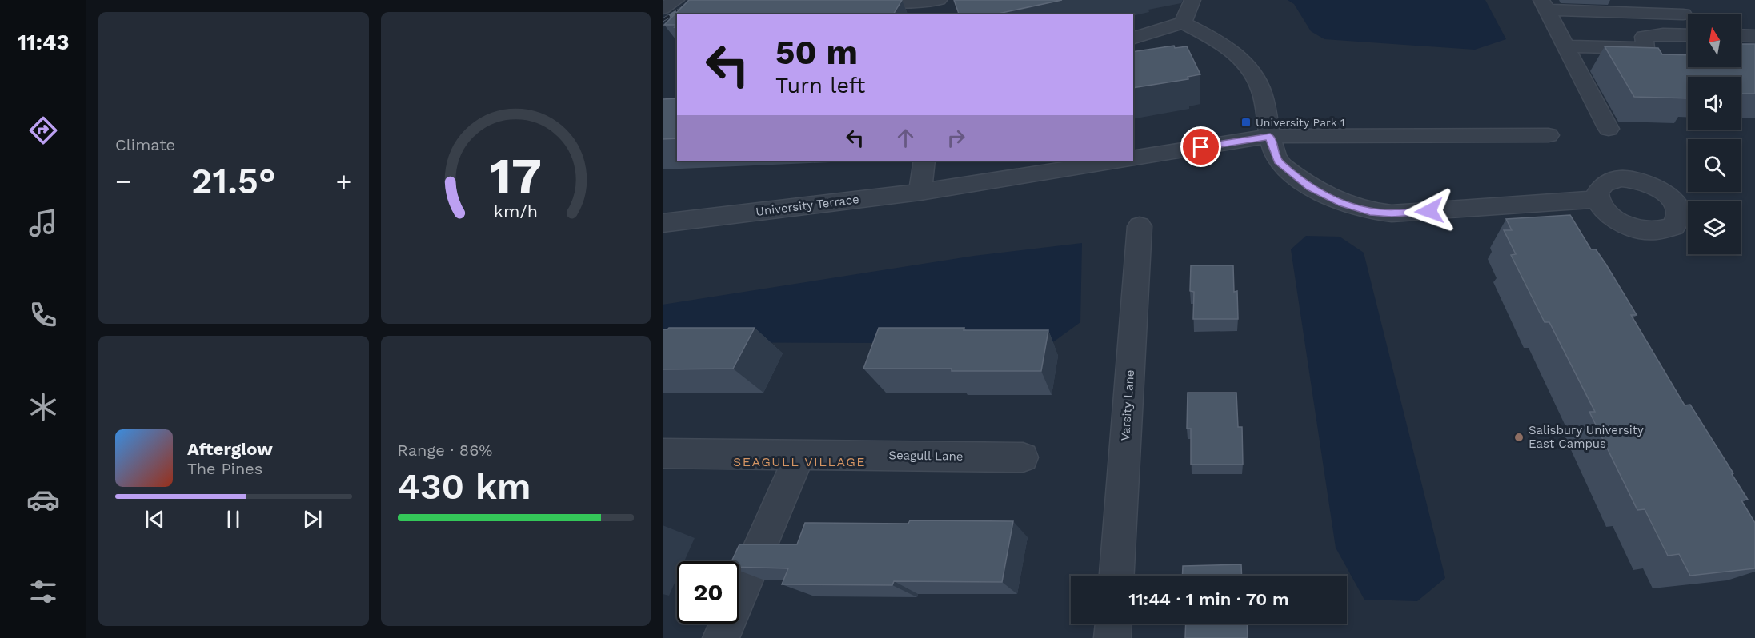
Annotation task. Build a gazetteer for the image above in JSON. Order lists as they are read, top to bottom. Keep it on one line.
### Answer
{"streets":{"street":["University Terrace","Varsity Lane","Seagull Lane"]},"districts":["SEAGULL VILLAGE"],"places":{"transit":["University Park 1"],"other":["Salisbury University East Campus"]},"north":"top","page":{"tabs":"11:43","tile":["Climate",["Range · 86%","430 km"]],"turn":["50 m","Turn left"],"heat":["−","21.5°","+"],"song":["Afterglow","The Pines"],"limit":"20","trip":"11:44 · 1 min · 70 m","gauge":["17","km/h"]}}
